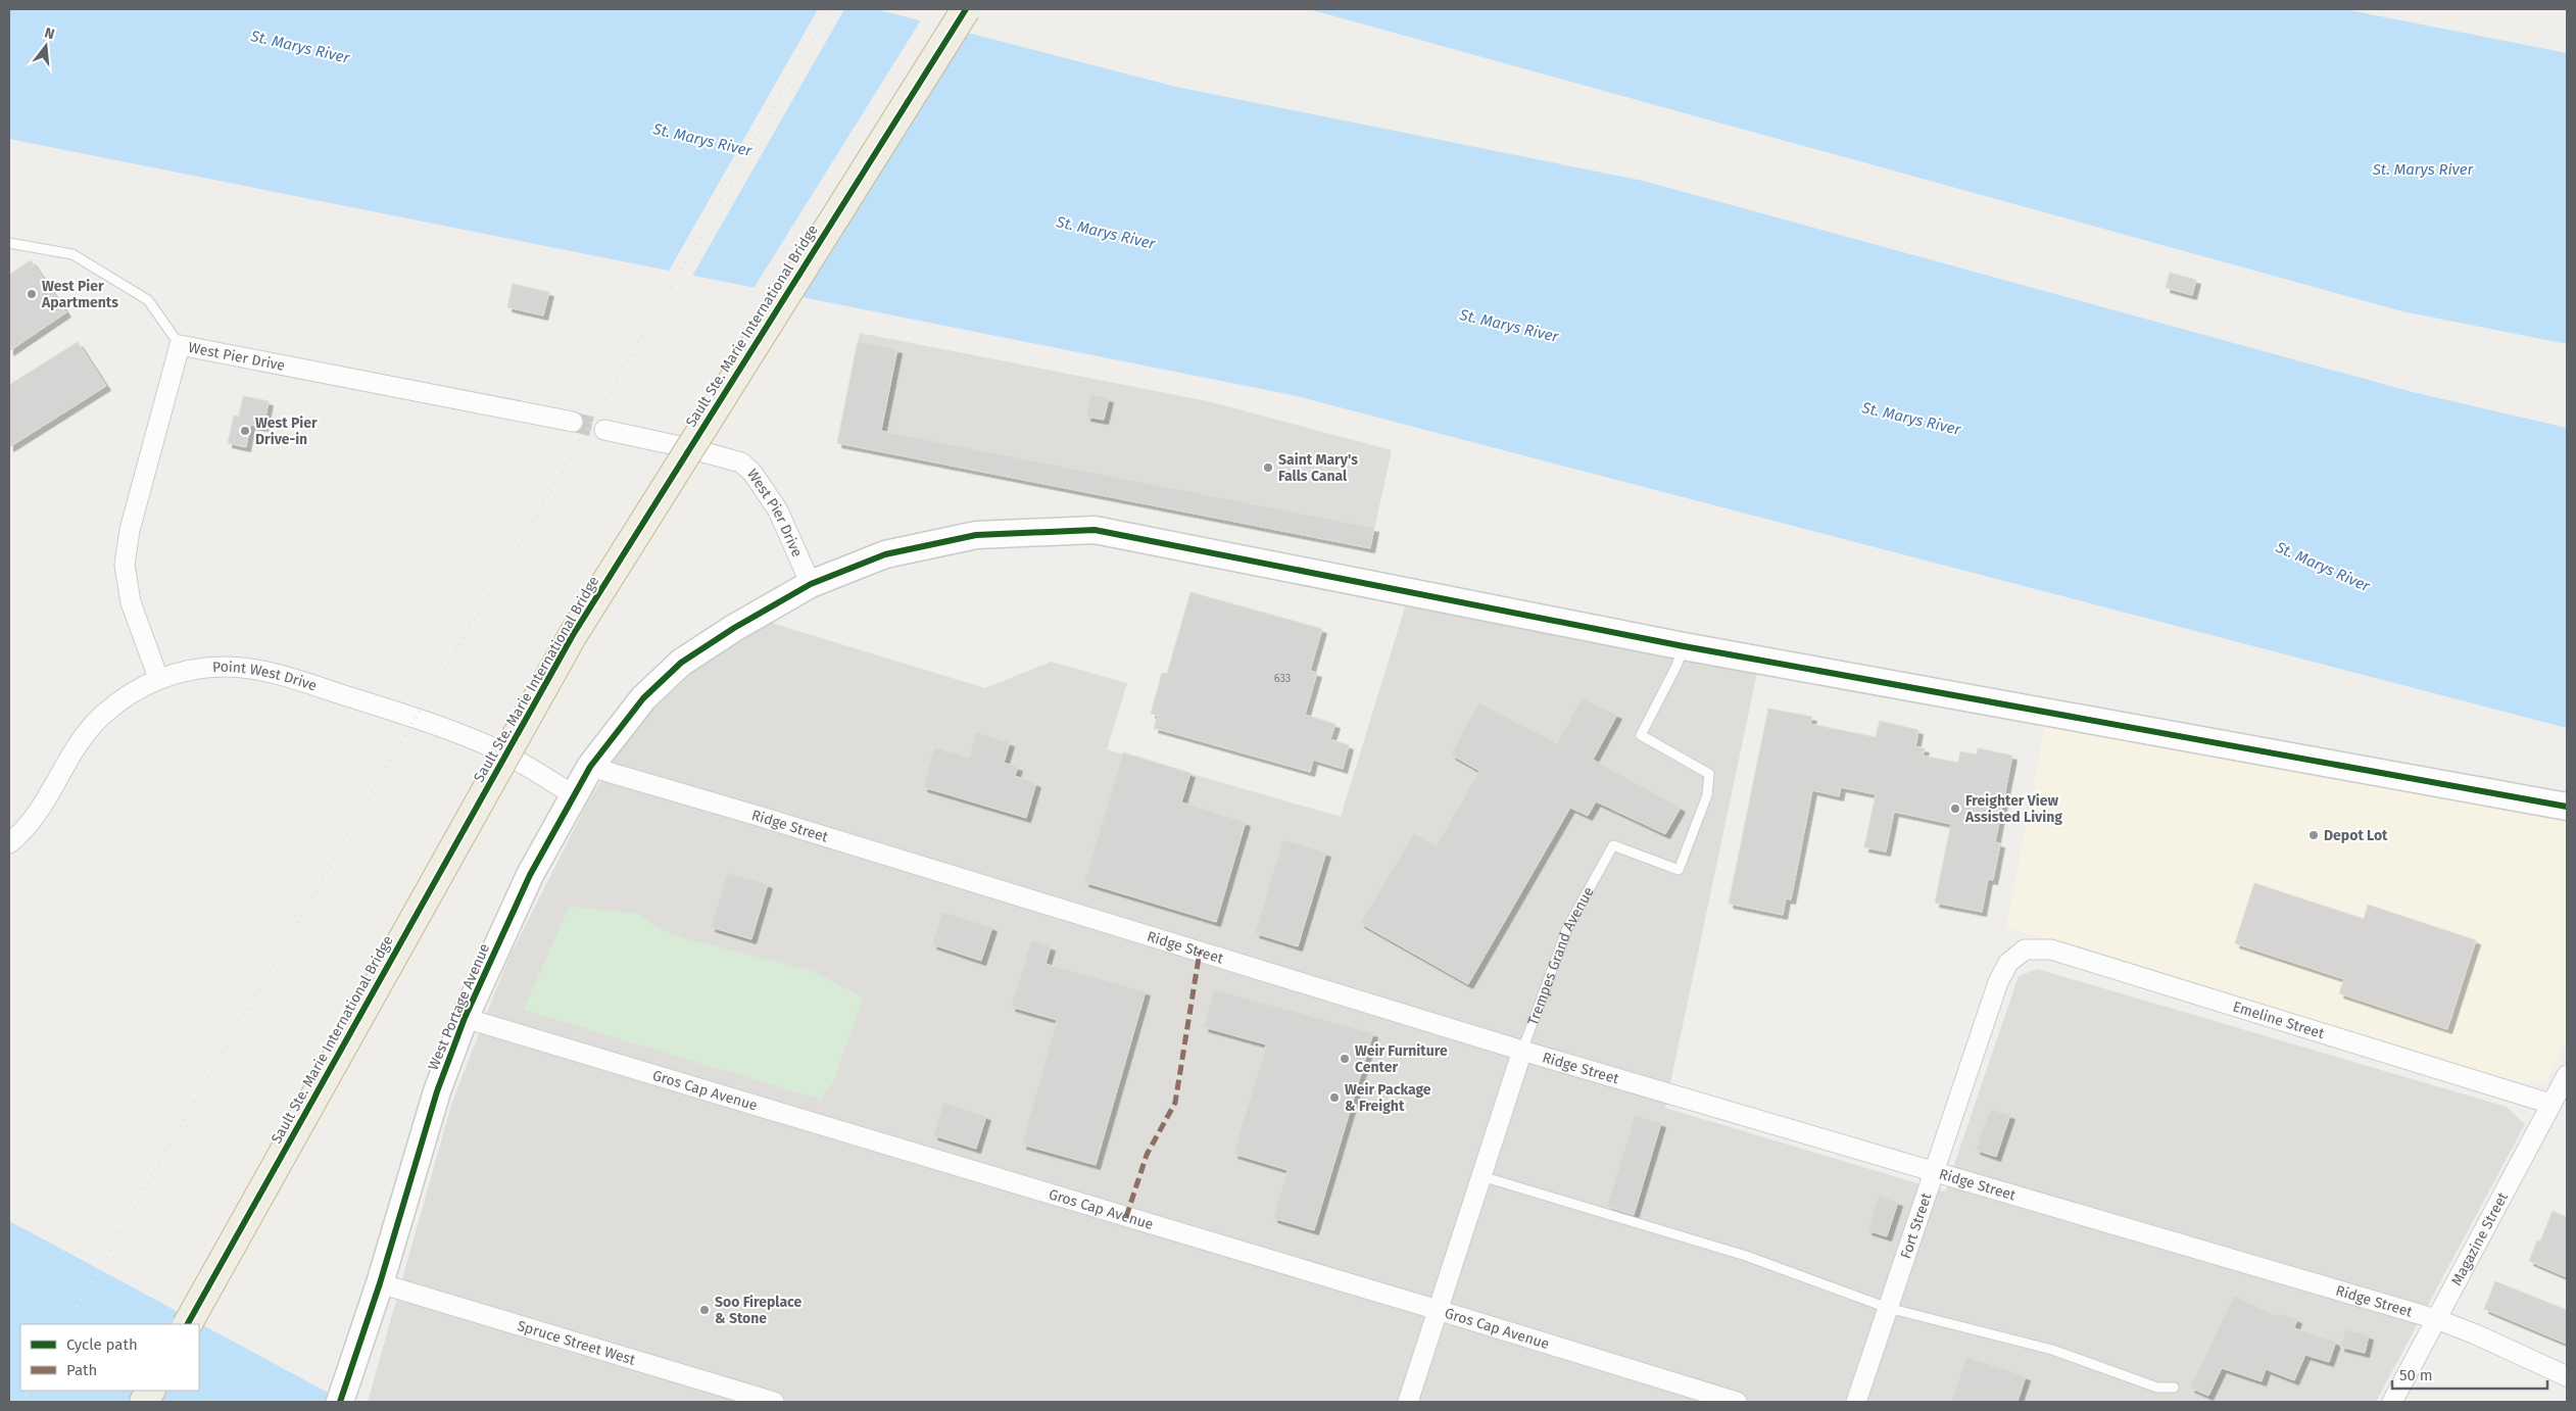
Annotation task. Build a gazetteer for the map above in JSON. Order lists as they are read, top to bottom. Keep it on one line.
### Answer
{"streets":{"highway":["Sault Ste. Marie International Bridge"],"street":["West Pier Drive","Point West Drive","Ridge Street","Trempes Grand Avenue","West Portage Avenue","Emeline Street","Gros Cap Avenue","Fort Street","Magazine Street","Spruce Street West"]},"crossings":[["West Pier Drive","Point West Drive"],["West Pier Drive","West Portage Avenue"],["Point West Drive","West Portage Avenue"],["Ridge Street","Trempes Grand Avenue"],["Ridge Street","West Portage Avenue"],["Ridge Street","Fort Street"],["Ridge Street","Magazine Street"],["Trempes Grand Avenue","West Portage Avenue"],["Trempes Grand Avenue","Gros Cap Avenue"],["West Portage Avenue","Gros Cap Avenue"],["West Portage Avenue","Spruce Street West"],["Emeline Street","Fort Street"],["Emeline Street","Magazine Street"]],"water":["St. Marys River"],"places":["West Pier Apartments","West Pier Drive-in","Saint Mary's Falls Canal","Freighter View Assisted Living","Depot Lot","Weir Furniture Center","Weir Package & Freight","Soo Fireplace & Stone"],"house_numbers":["633"],"legend":["Cycle path","Path"],"scale_bar":"50 m","north":"top"}
